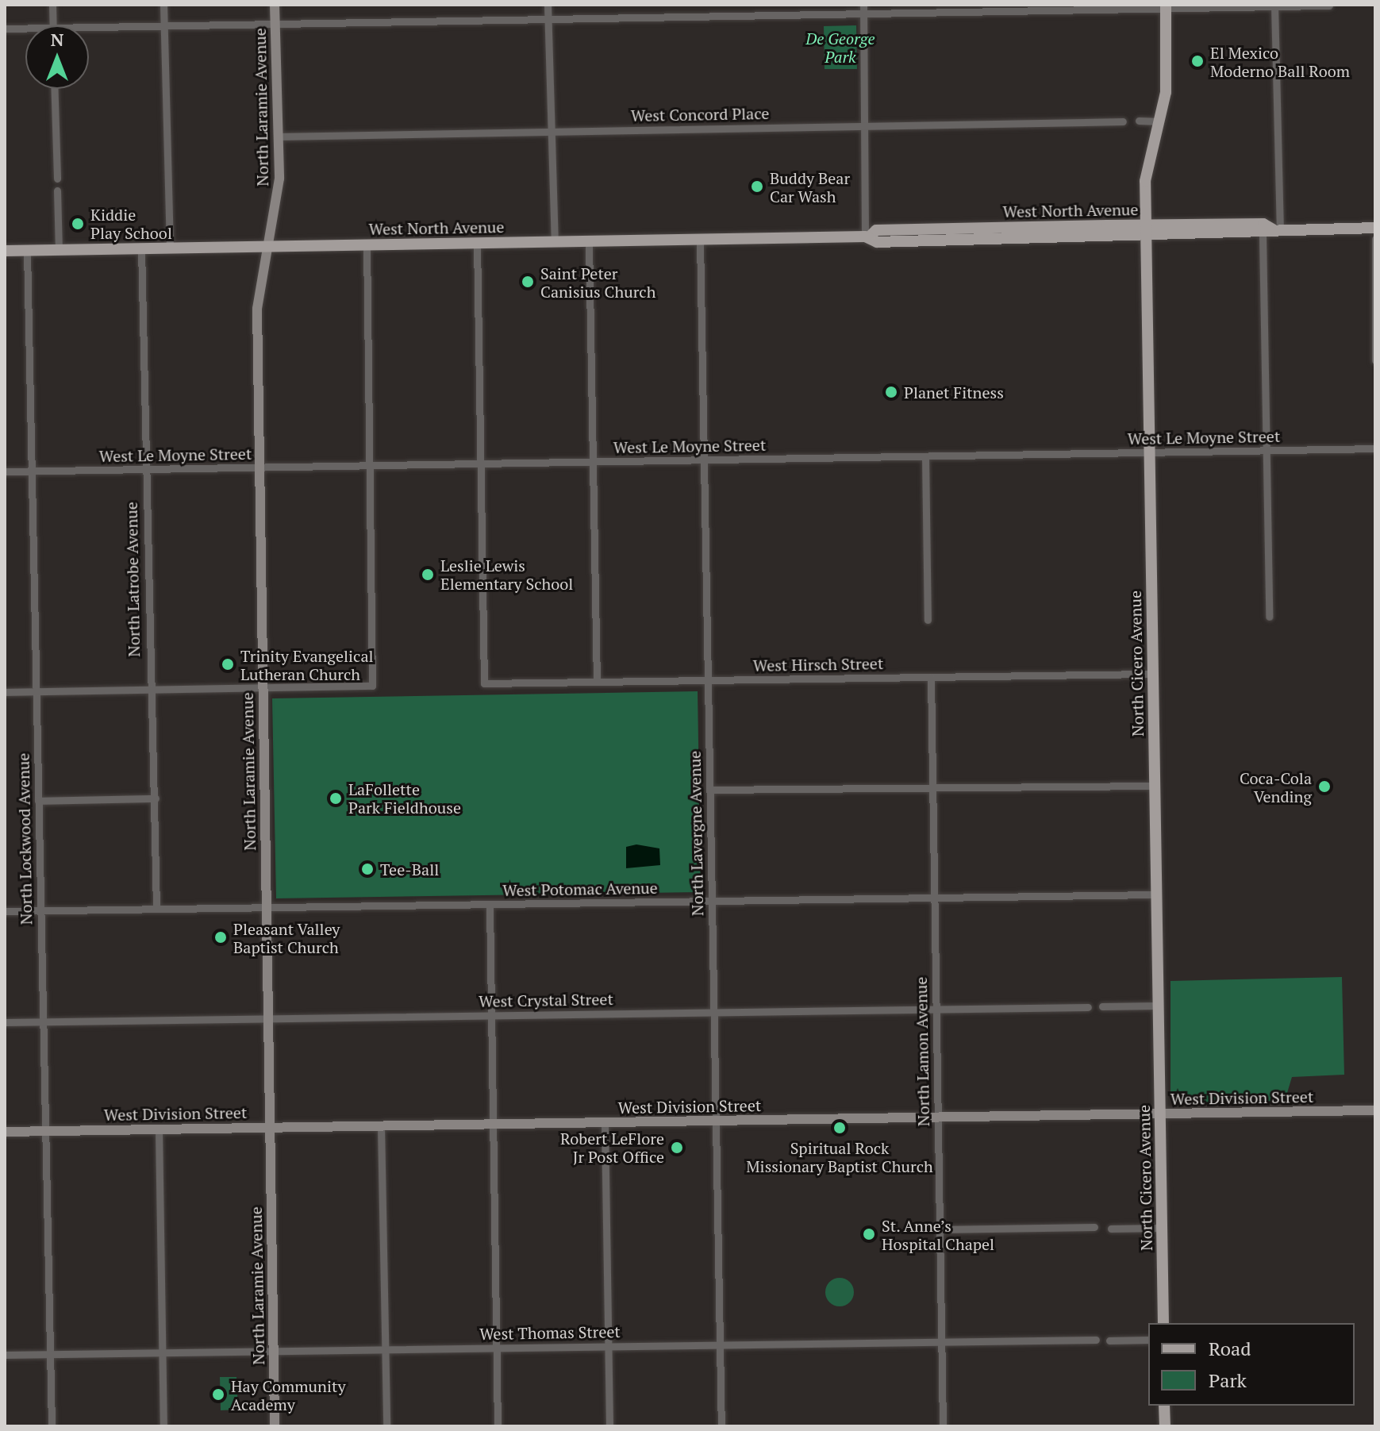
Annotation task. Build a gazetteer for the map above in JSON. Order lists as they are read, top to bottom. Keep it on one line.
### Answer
{"streets":{"main road":["West North Avenue","North Cicero Avenue"],"street":["North Laramie Avenue","West Concord Place","West Le Moyne Street","North Latrobe Avenue","West Hirsch Street","North Lavergne Avenue","North Lockwood Avenue","West Potomac Avenue","West Crystal Street","North Lamon Avenue","West Division Street","West Thomas Street"]},"crossings":[["North Laramie Avenue","West Concord Place"],["North Laramie Avenue","West North Avenue"],["North Laramie Avenue","West Le Moyne Street"],["North Laramie Avenue","West Potomac Avenue"],["North Laramie Avenue","West Crystal Street"],["North Laramie Avenue","West Division Street"],["North Laramie Avenue","West Thomas Street"],["West North Avenue","North Latrobe Avenue"],["West North Avenue","North Cicero Avenue"],["West North Avenue","North Lavergne Avenue"],["West North Avenue","North Lockwood Avenue"],["West Le Moyne Street","North Latrobe Avenue"],["West Le Moyne Street","North Cicero Avenue"],["West Le Moyne Street","West Hirsch Street"],["West Le Moyne Street","North Lavergne Avenue"],["West Le Moyne Street","North Lockwood Avenue"],["North Latrobe Avenue","West Potomac Avenue"],["North Cicero Avenue","West Hirsch Street"],["North Cicero Avenue","West Potomac Avenue"],["North Cicero Avenue","West Division Street"],["West Hirsch Street","North Lavergne Avenue"],["West Hirsch Street","North Lamon Avenue"],["North Lavergne Avenue","West Potomac Avenue"],["North Lavergne Avenue","West Crystal Street"],["North Lavergne Avenue","West Division Street"],["North Lavergne Avenue","West Thomas Street"],["North Lockwood Avenue","West Potomac Avenue"],["North Lockwood Avenue","West Crystal Street"],["North Lockwood Avenue","West Division Street"],["North Lockwood Avenue","West Thomas Street"],["West Potomac Avenue","North Lamon Avenue"],["West Crystal Street","North Lamon Avenue"],["North Lamon Avenue","West Division Street"],["North Lamon Avenue","West Thomas Street"]],"parks":["De George Park"],"places":["El Mexico Moderno Ball Room","Buddy Bear Car Wash","Kiddie Play School","Saint Peter Canisius Church","Planet Fitness","Leslie Lewis Elementary School","Trinity Evangelical Lutheran Church","Coca-Cola Vending","LaFollette Park Fieldhouse","Tee-Ball","Pleasant Valley Baptist Church","Spiritual Rock Missionary Baptist Church","Robert LeFlore Jr Post Office","St. Anne’s Hospital Chapel","Hay Community Academy"],"legend":["Road","Park"],"north":"top"}
